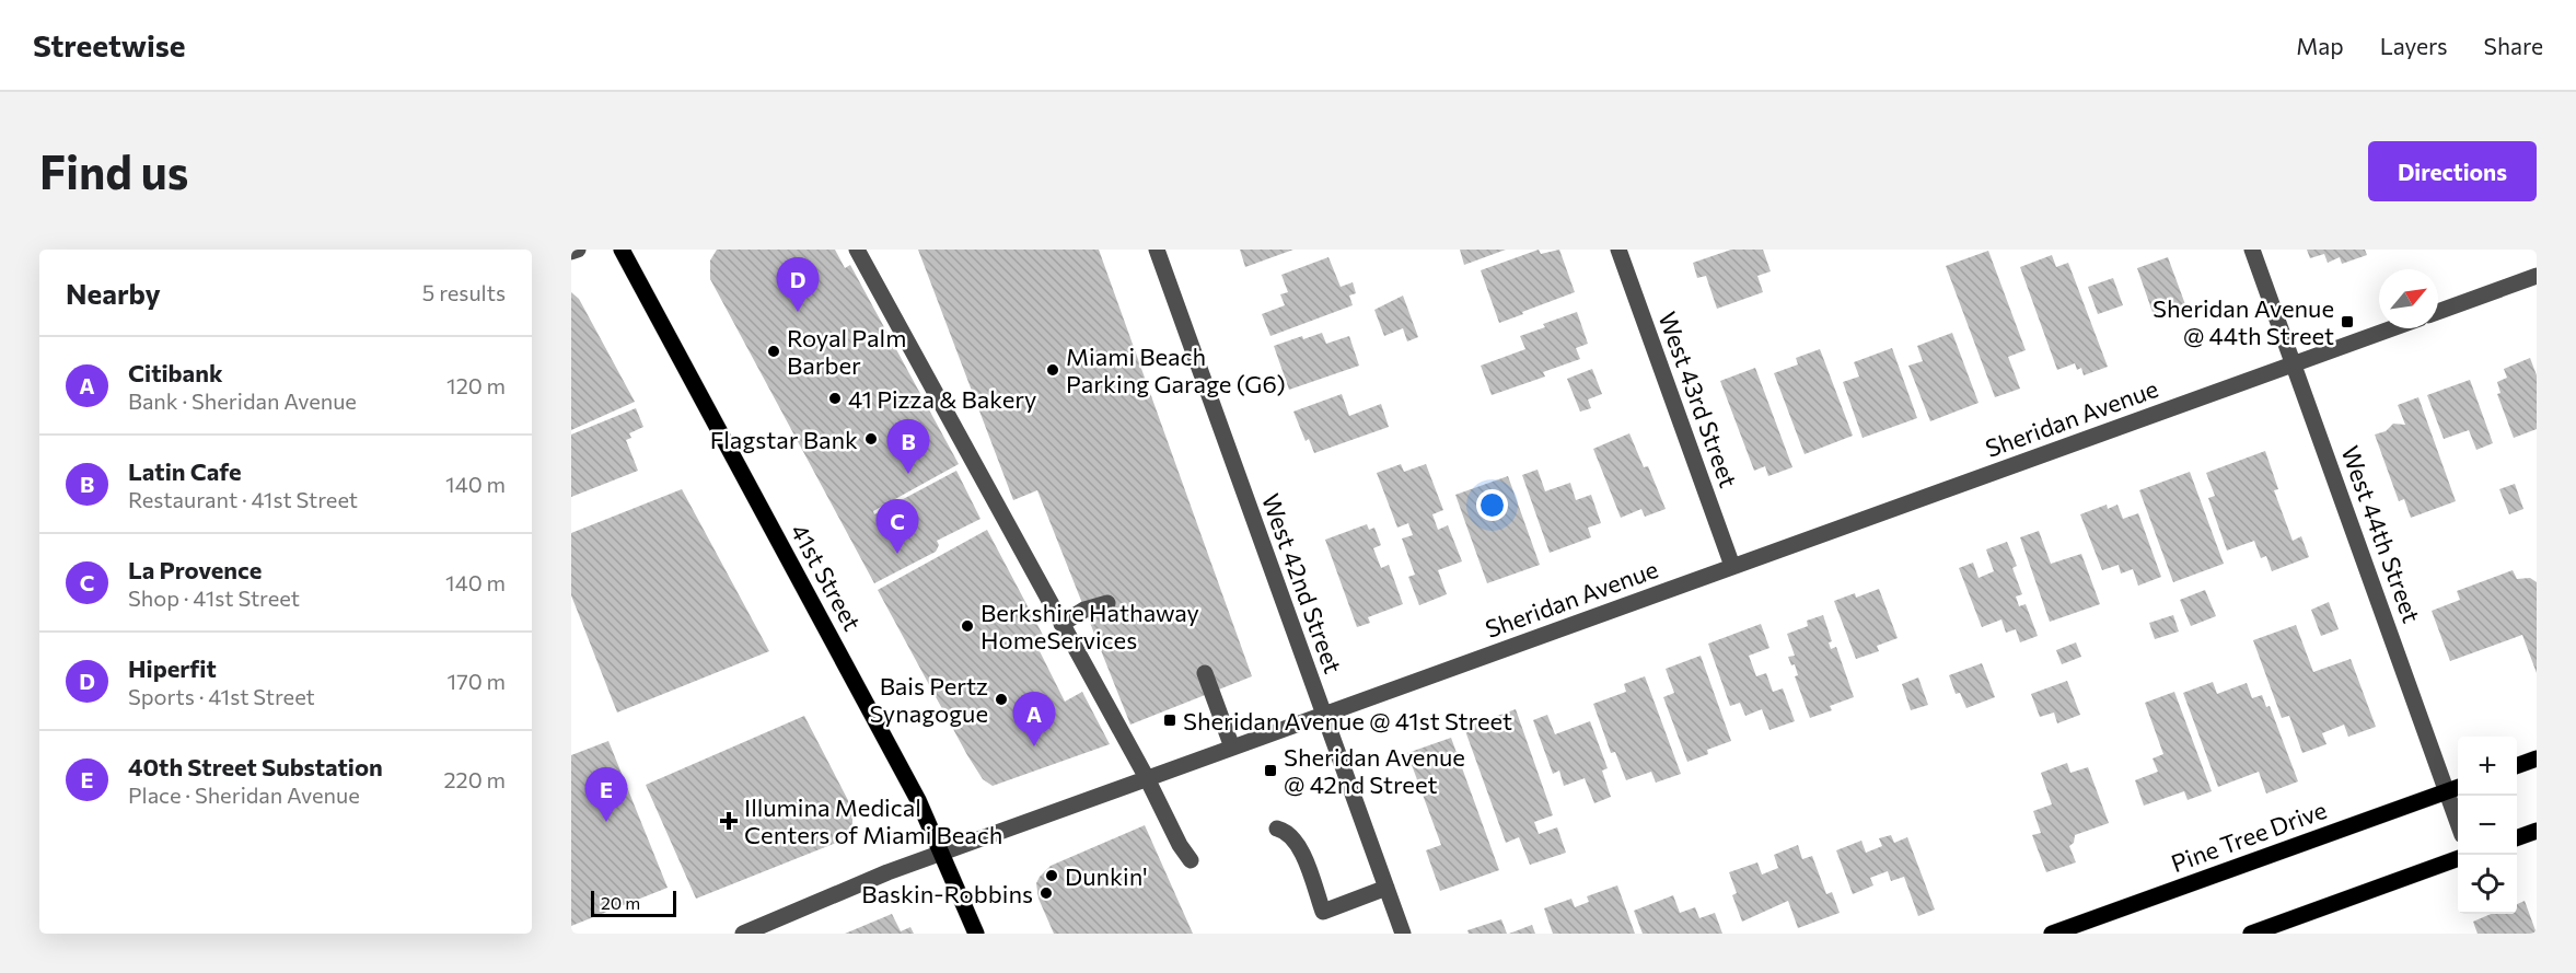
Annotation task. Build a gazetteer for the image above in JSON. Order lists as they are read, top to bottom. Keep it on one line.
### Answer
{"streets":{"main road":["41st Street","Pine Tree Drive"],"street":["West 43rd Street","Sheridan Avenue","West 44th Street","West 42nd Street"]},"crossings":[["West 43rd Street","Sheridan Avenue"],["Sheridan Avenue","West 44th Street"],["Sheridan Avenue","41st Street"],["Sheridan Avenue","West 42nd Street"],["West 44th Street","Pine Tree Drive"]],"places":{"transit":["Sheridan Avenue @ 44th Street","Sheridan Avenue @ 41st Street","Sheridan Avenue @ 42nd Street"],"other":["Royal Palm Barber","Miami Beach Parking Garage (G6)","41 Pizza & Bakery","Flagstar Bank","Berkshire Hathaway HomeServices","Bais Pertz Synagogue","Dunkin'","Baskin-Robbins"],"health":["Illumina Medical Centers of Miami Beach"]},"scale_bar":"20 m","north":"top right","page":{"header":"Streetwise","nav":["Map","Layers","Share"],"buttons":"Directions","title":"Find us","heading":["Nearby","5 results"],"pins":["D","B","C","A","E"],"list":[{"mark":"A","name":"Citibank","note":"Bank · Sheridan Avenue","value":"120 m"},{"mark":"B","name":"Latin Cafe","note":"Restaurant · 41st Street","value":"140 m"},{"mark":"C","name":"La Provence","note":"Shop · 41st Street","value":"140 m"},{"mark":"D","name":"Hiperfit","note":"Sports · 41st Street","value":"170 m"},{"mark":"E","name":"40th Street Substation","note":"Place · Sheridan Avenue","value":"220 m"}],"map_buttons":["+","−"],"scale":"20 m"}}
